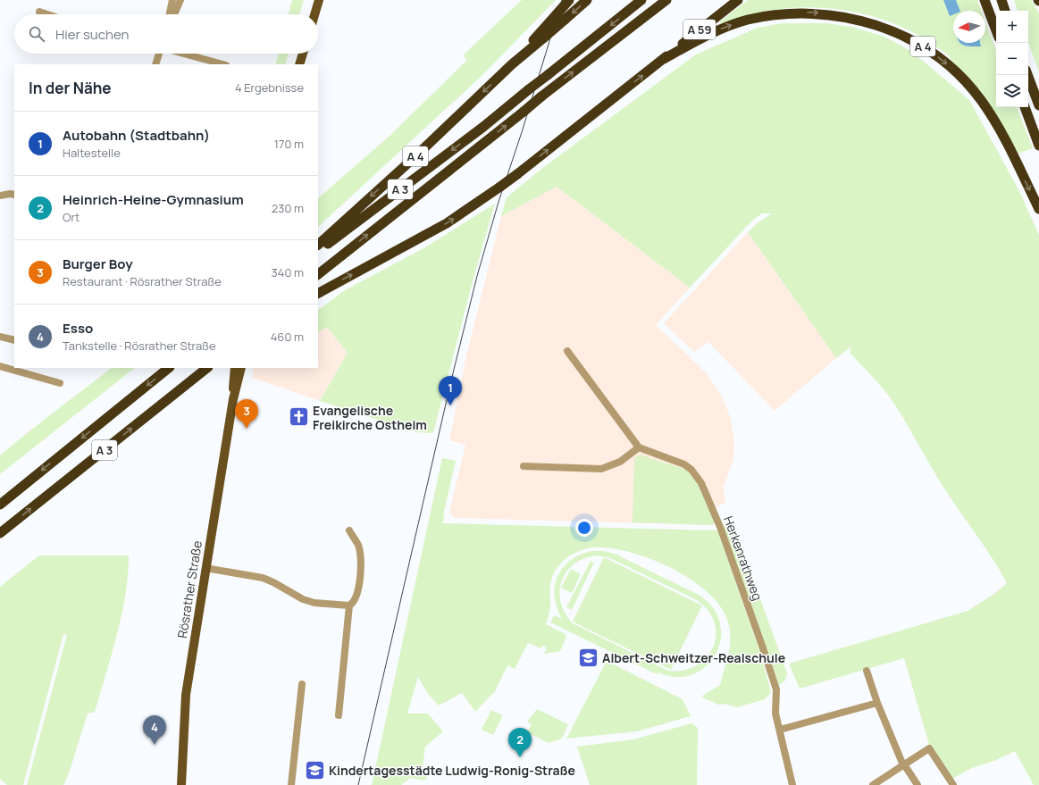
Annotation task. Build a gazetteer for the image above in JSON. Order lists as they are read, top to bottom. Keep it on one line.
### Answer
{"streets":{"highway":["A 59","A 4","A 3"],"main road":["Rösrather Straße"],"street":["Herkenrathweg"]},"crossings":[["A 59","A 4"]],"places":{"church":["Evangelische Freikirche Ostheim"],"school or university":["Albert-Schweitzer-Realschule","Kindertagesstädte Ludwig-Ronig-Straße"]},"north":"left","page":{"map_buttons":["+","−"],"search":"Hier suchen","heading":["In der Nähe","4 Ergebnisse"],"list":[{"mark":"1","name":"Autobahn (Stadtbahn)","note":"Haltestelle","value":"170 m"},{"mark":"2","name":"Heinrich-Heine-Gymnasium","note":"Ort","value":"230 m"},{"mark":"3","name":"Burger Boy","note":"Restaurant · Rösrather Straße","value":"340 m"},{"mark":"4","name":"Esso","note":"Tankstelle · Rösrather Straße","value":"460 m"}],"pins":["1","3","4","2"]}}
